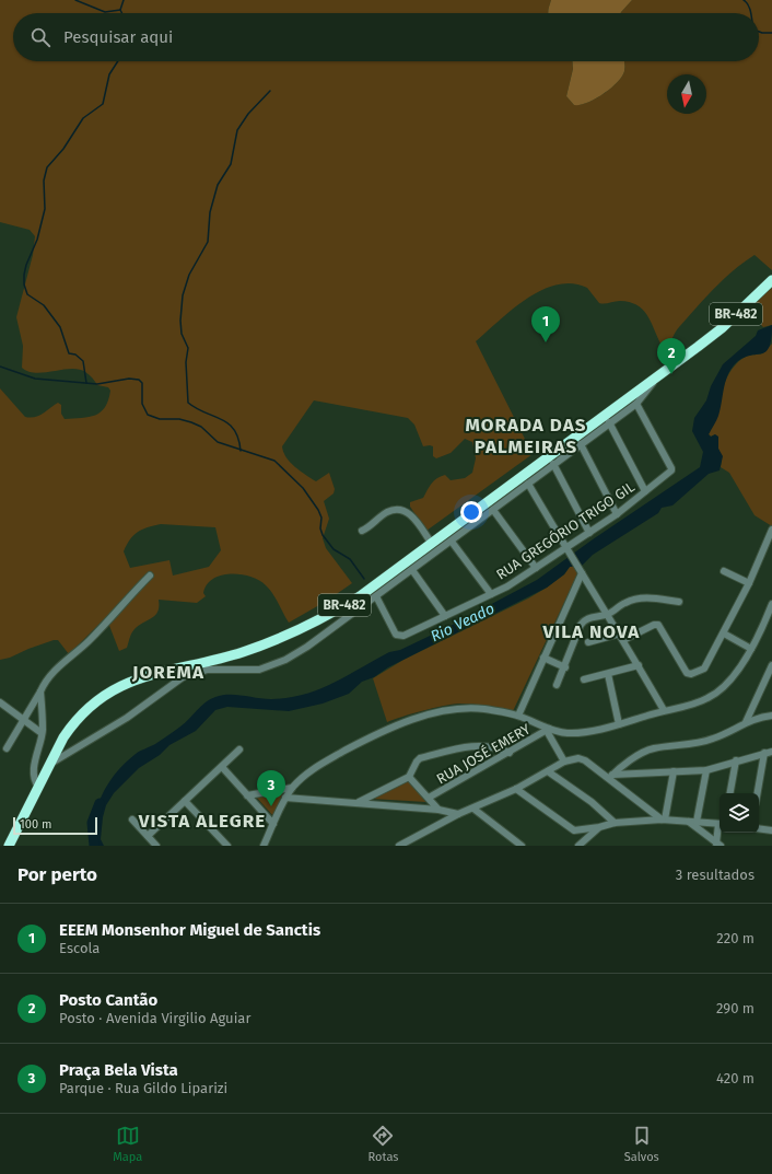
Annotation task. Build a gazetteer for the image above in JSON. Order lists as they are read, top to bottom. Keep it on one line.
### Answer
{"streets":{"highway":["BR-482"],"street":["RUA GREGÓRIO TRIGO GIL","RUA JOSÉ EMERY"]},"districts":["MORADA DAS PALMEIRAS","VILA NOVA","JOREMA","VISTA ALEGRE"],"water":["Rio Veado"],"scale_bar":"100 m","north":"bottom","page":{"search":"Pesquisar aqui","pins":["1","2","3"],"scale":"100 m","heading":["Por perto","3 resultados"],"list":[{"mark":"1","name":"EEEM Monsenhor Miguel de Sanctis","note":"Escola","value":"220 m"},{"mark":"2","name":"Posto Cantão","note":"Posto · Avenida Virgilio Aguiar","value":"290 m"},{"mark":"3","name":"Praça Bela Vista","note":"Parque · Rua Gildo Liparizi","value":"420 m"}],"nav":["Mapa","Rotas","Salvos"]}}
